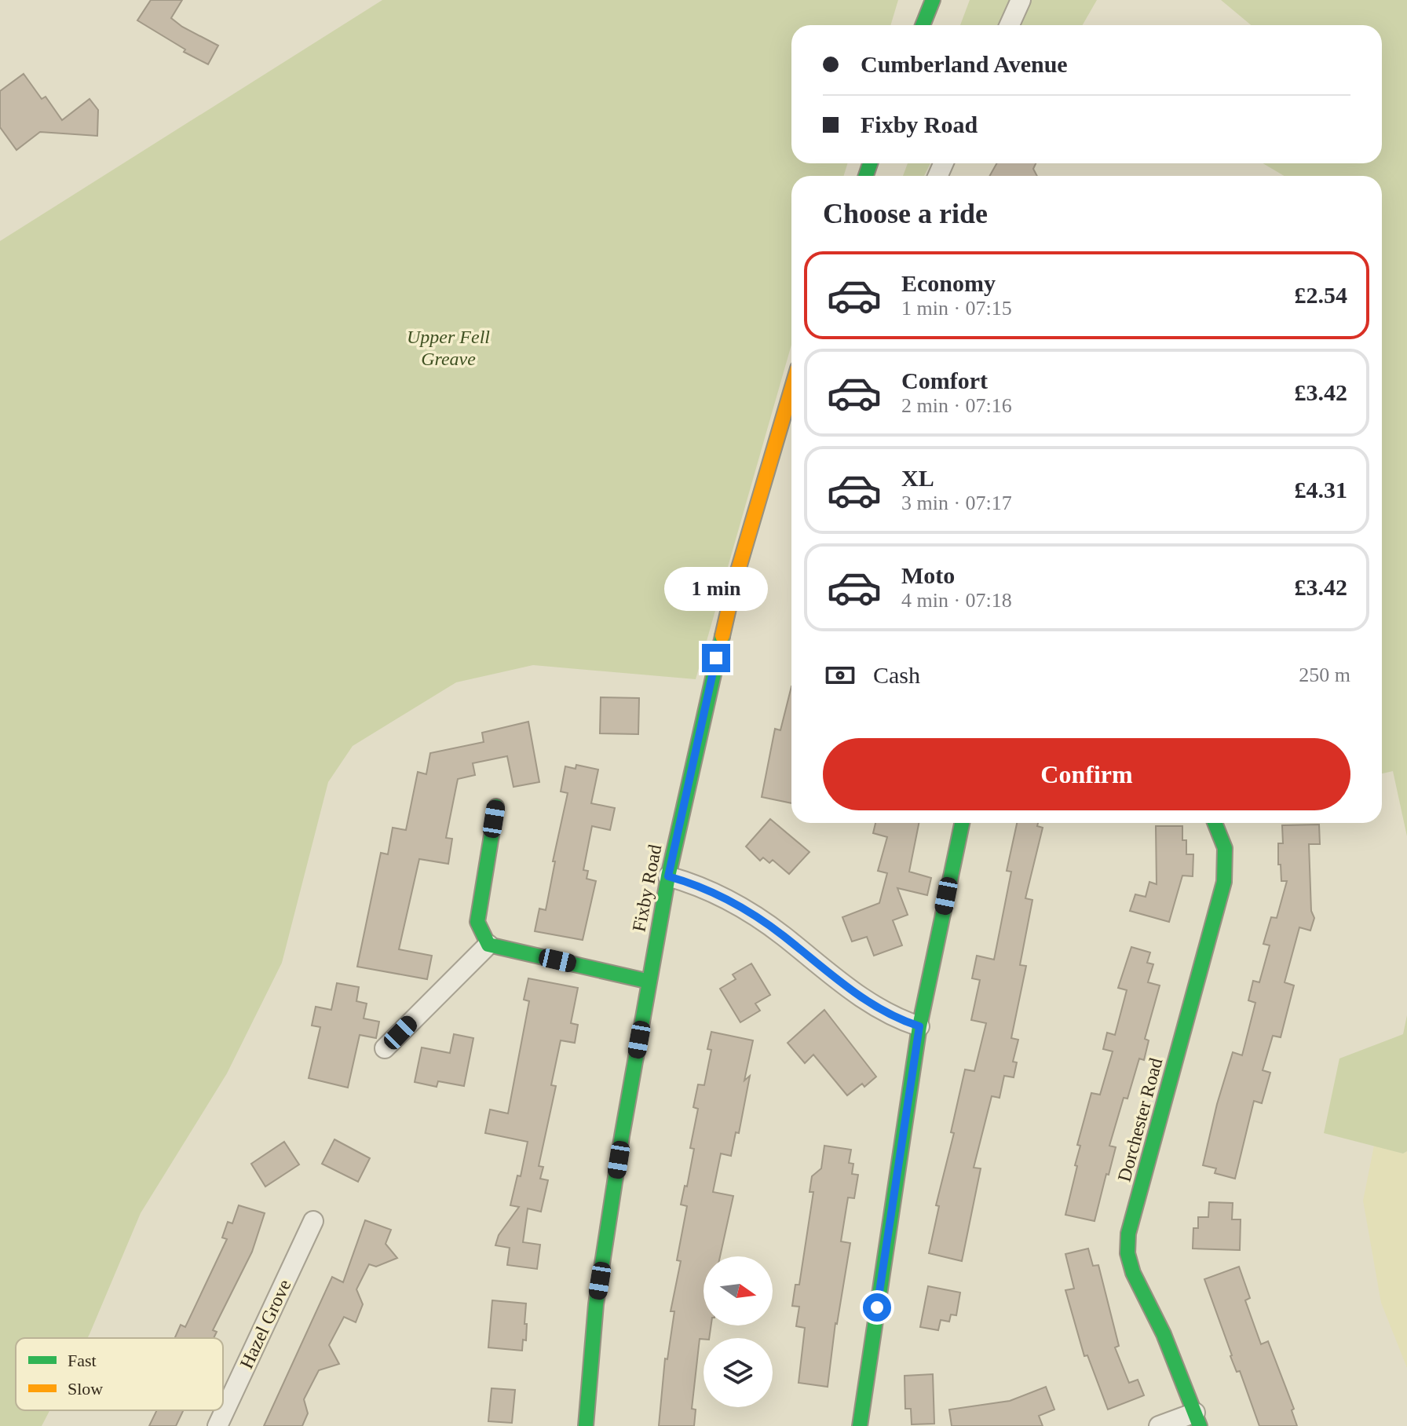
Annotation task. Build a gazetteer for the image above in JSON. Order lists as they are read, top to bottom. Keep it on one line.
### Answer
{"streets":{"street":["Fixby Road","Dorchester Road","Hazel Grove"]},"parks":["Upper Fell Greave"],"legend":["Fast","Slow"],"north":"right","page":{"banner":["Cumberland Avenue","Fixby Road"],"heading":"Choose a ride","list":[{"name":"Economy","note":"1 min · 07:15","value":"£2.54"},{"name":"Comfort","note":"2 min · 07:16","value":"£3.42"},{"name":"XL","note":"3 min · 07:17","value":"£4.31"},{"name":"Moto","note":"4 min · 07:18","value":"£3.42"}],"bubble":"1 min","pay":["Cash","250 m"],"buttons":"Confirm"}}
